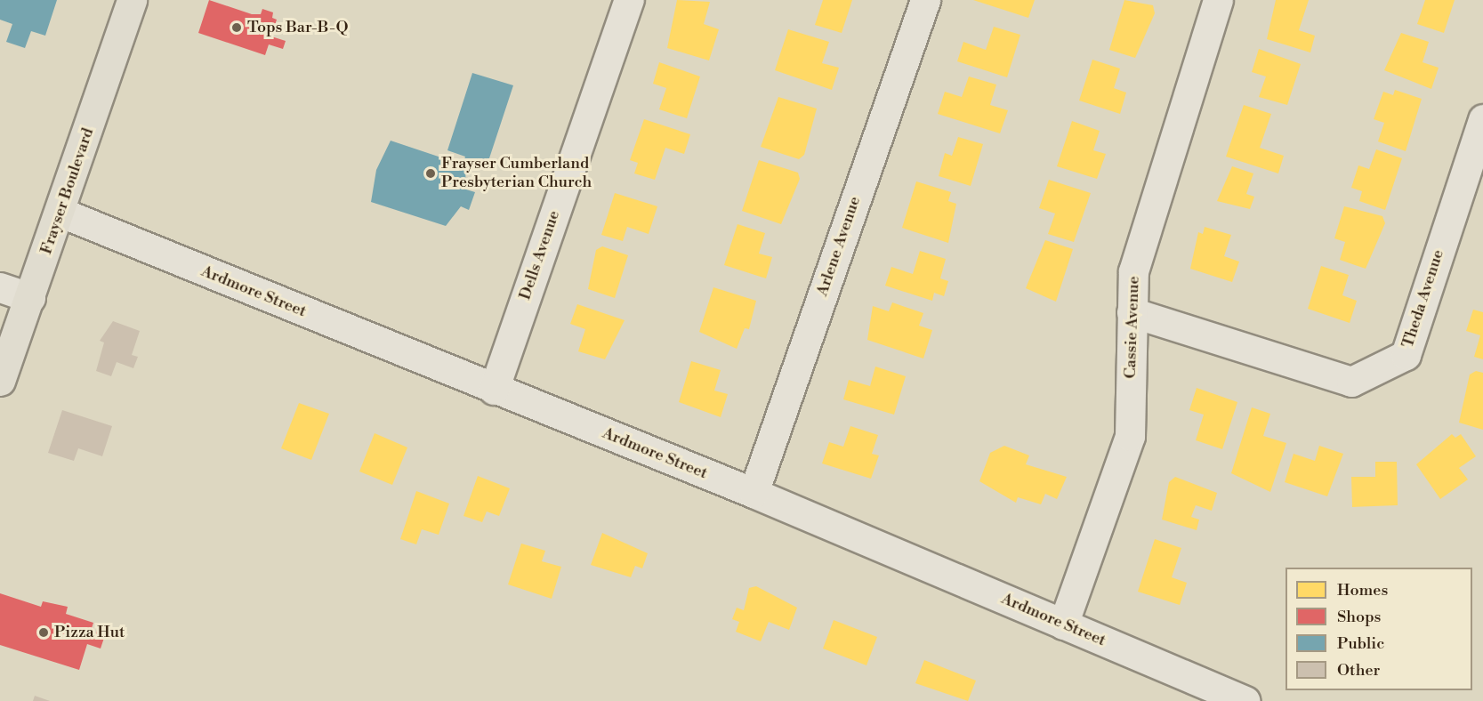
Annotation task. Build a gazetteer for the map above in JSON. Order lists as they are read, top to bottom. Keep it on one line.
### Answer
{"streets":{"main road":["Frayser Boulevard"],"street":["Arlene Avenue","Dells Avenue","Ardmore Street","Theda Avenue","Cassie Avenue"]},"crossings":[["Frayser Boulevard","Ardmore Street"],["Arlene Avenue","Ardmore Street"],["Dells Avenue","Ardmore Street"],["Ardmore Street","Cassie Avenue"],["Theda Avenue","Cassie Avenue"]],"places":["Tops Bar-B-Q","Frayser Cumberland Presbyterian Church","Pizza Hut"],"legend":["Homes","Shops","Public","Other"]}
